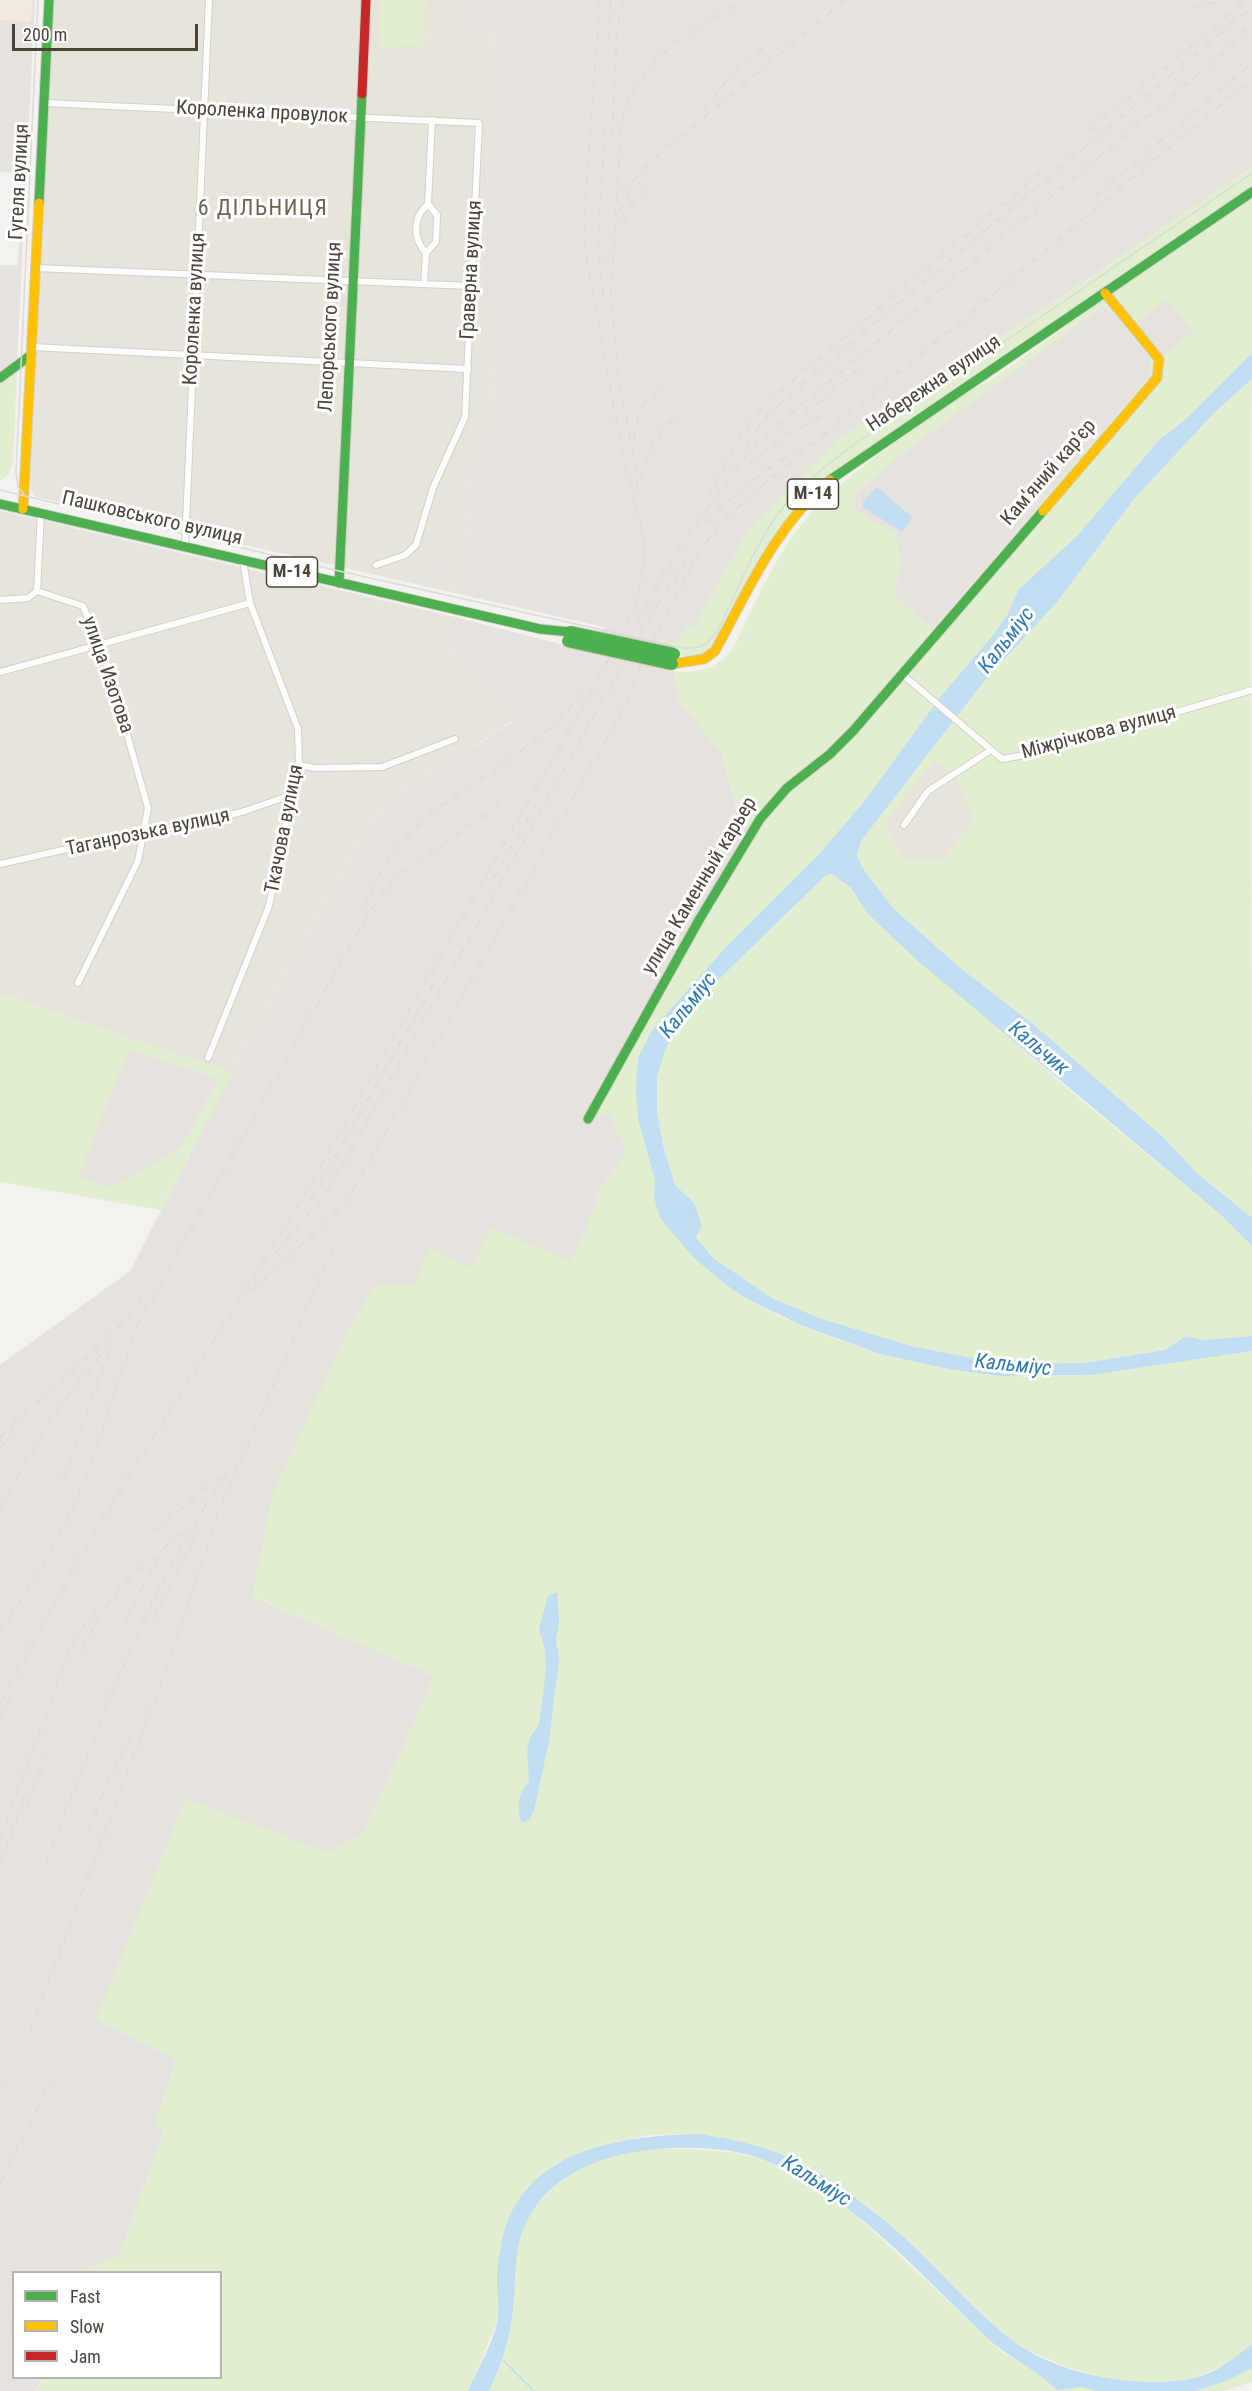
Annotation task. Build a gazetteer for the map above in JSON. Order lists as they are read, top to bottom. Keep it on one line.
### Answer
{"streets":{"main road":["Гугеля вулиця","Лепорського вулиця","Набережна вулиця","Кам'яний кар'єр","М-14","Пашковського вулиця","улица Каменный карьер"],"street":["Короленка провулок","Граверна вулиця","Короленка вулиця","улица Изотова","Міжрічкова вулиця","Ткачова вулиця","Таганрозька вулиця"]},"crossings":[["Короленка провулок","Гугеля вулиця"],["Короленка провулок","Граверна вулиця"],["Короленка провулок","Короленка вулиця"],["Короленка провулок","Лепорського вулиця"],["Гугеля вулиця","Пашковського вулиця"],["Короленка вулиця","Пашковського вулиця"],["Лепорського вулиця","Пашковського вулиця"],["Набережна вулиця","Кам'яний кар'єр"],["Набережна вулиця","Пашковського вулиця"],["Кам'яний кар'єр","улица Каменный карьер"],["Пашковського вулиця","Ткачова вулиця"],["улица Изотова","Таганрозька вулиця"],["Ткачова вулиця","Таганрозька вулиця"]],"districts":["6 ДІЛЬНИЦЯ"],"water":["Кальміус","Кальчик"],"legend":["Fast","Slow","Jam"],"scale_bar":"200 m"}
